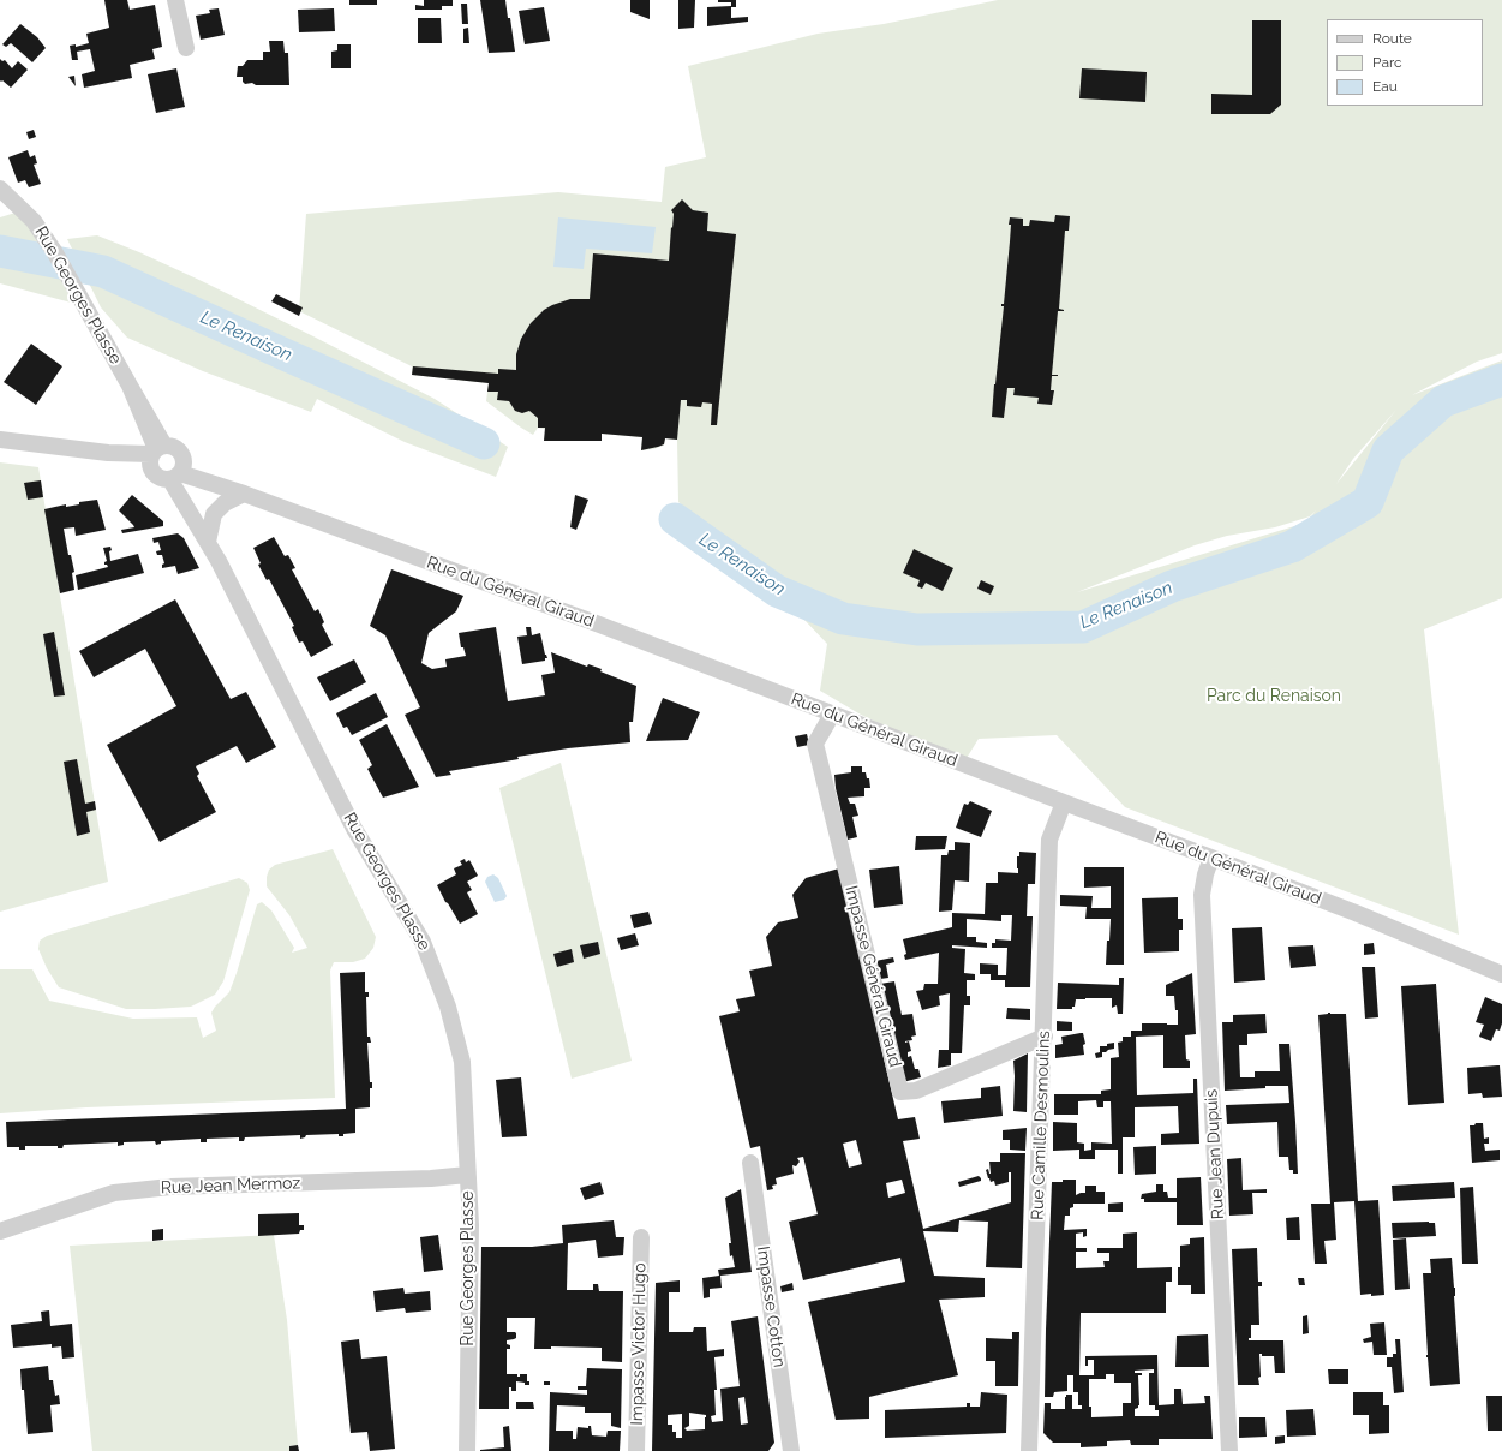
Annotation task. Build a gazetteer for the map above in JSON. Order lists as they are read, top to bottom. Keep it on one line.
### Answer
{"streets":{"street":["Rue Georges Plasse","Rue du Général Giraud","Impasse Général Giraud","Rue Camille Desmoulins","Rue Jean Dupuis","Rue Jean Mermoz","Impasse Cotton","Impasse Victor Hugo"]},"crossings":[["Rue Georges Plasse","Rue du Général Giraud"],["Rue Georges Plasse","Rue Jean Mermoz"],["Rue du Général Giraud","Impasse Général Giraud"],["Rue du Général Giraud","Rue Camille Desmoulins"],["Rue du Général Giraud","Rue Jean Dupuis"],["Impasse Général Giraud","Rue Camille Desmoulins"]],"water":["Le Renaison"],"parks":["Parc du Renaison"],"legend":["Route","Parc","Eau"]}
